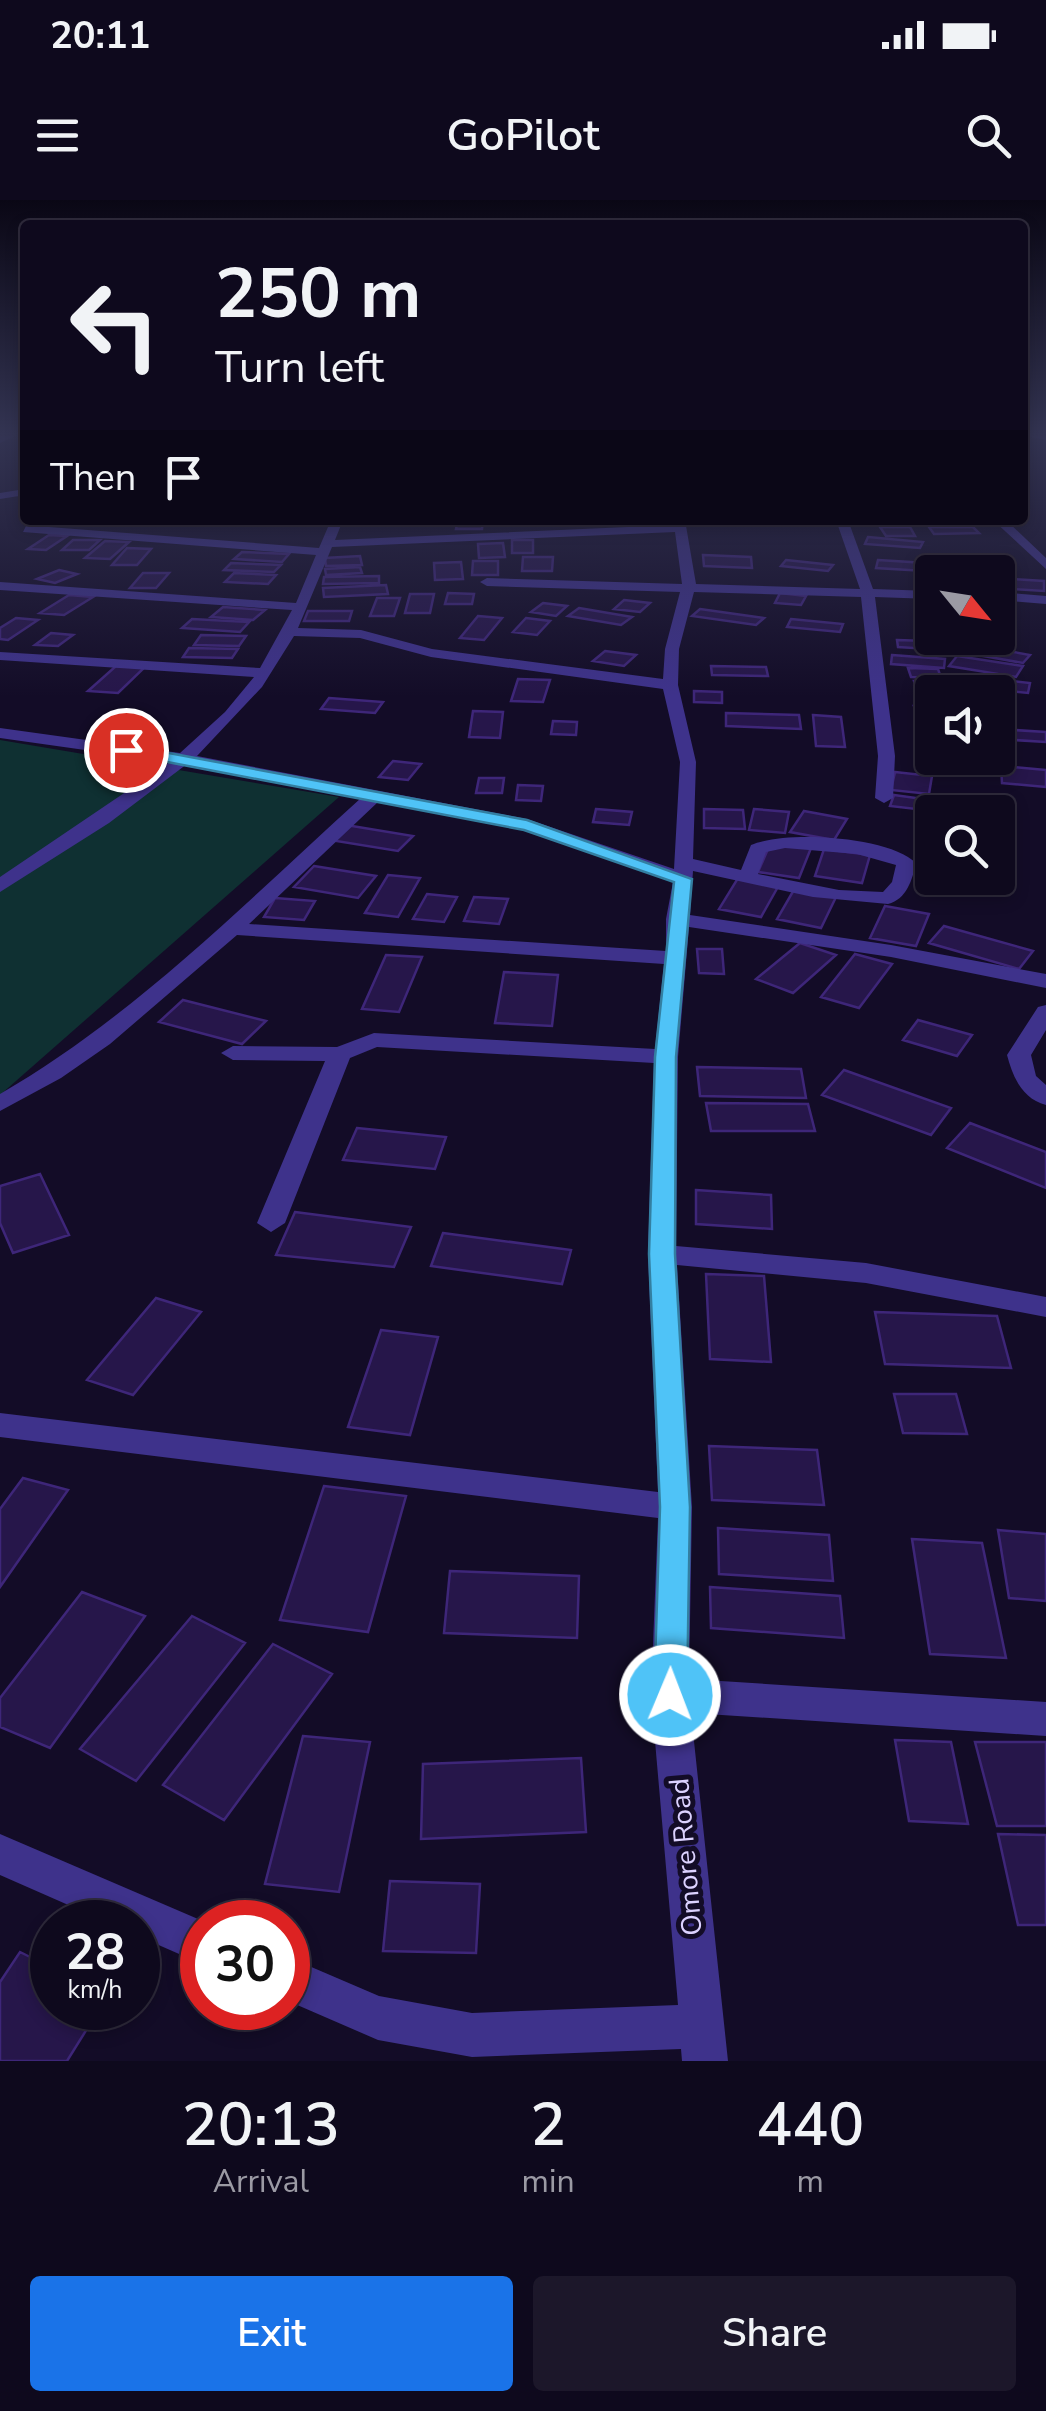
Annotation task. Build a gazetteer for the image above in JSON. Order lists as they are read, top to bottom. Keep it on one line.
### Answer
{"streets":{"street":["Omore Road"]},"north":"bottom right","page":{"status":"20:11","header":"GoPilot","turn":["250 m","Turn left"],"then":"Then","speed":"28 km/h","limit":"30","eta":["20:13","Arrival","2","min","440","m"],"buttons":["Exit","Share"]}}
